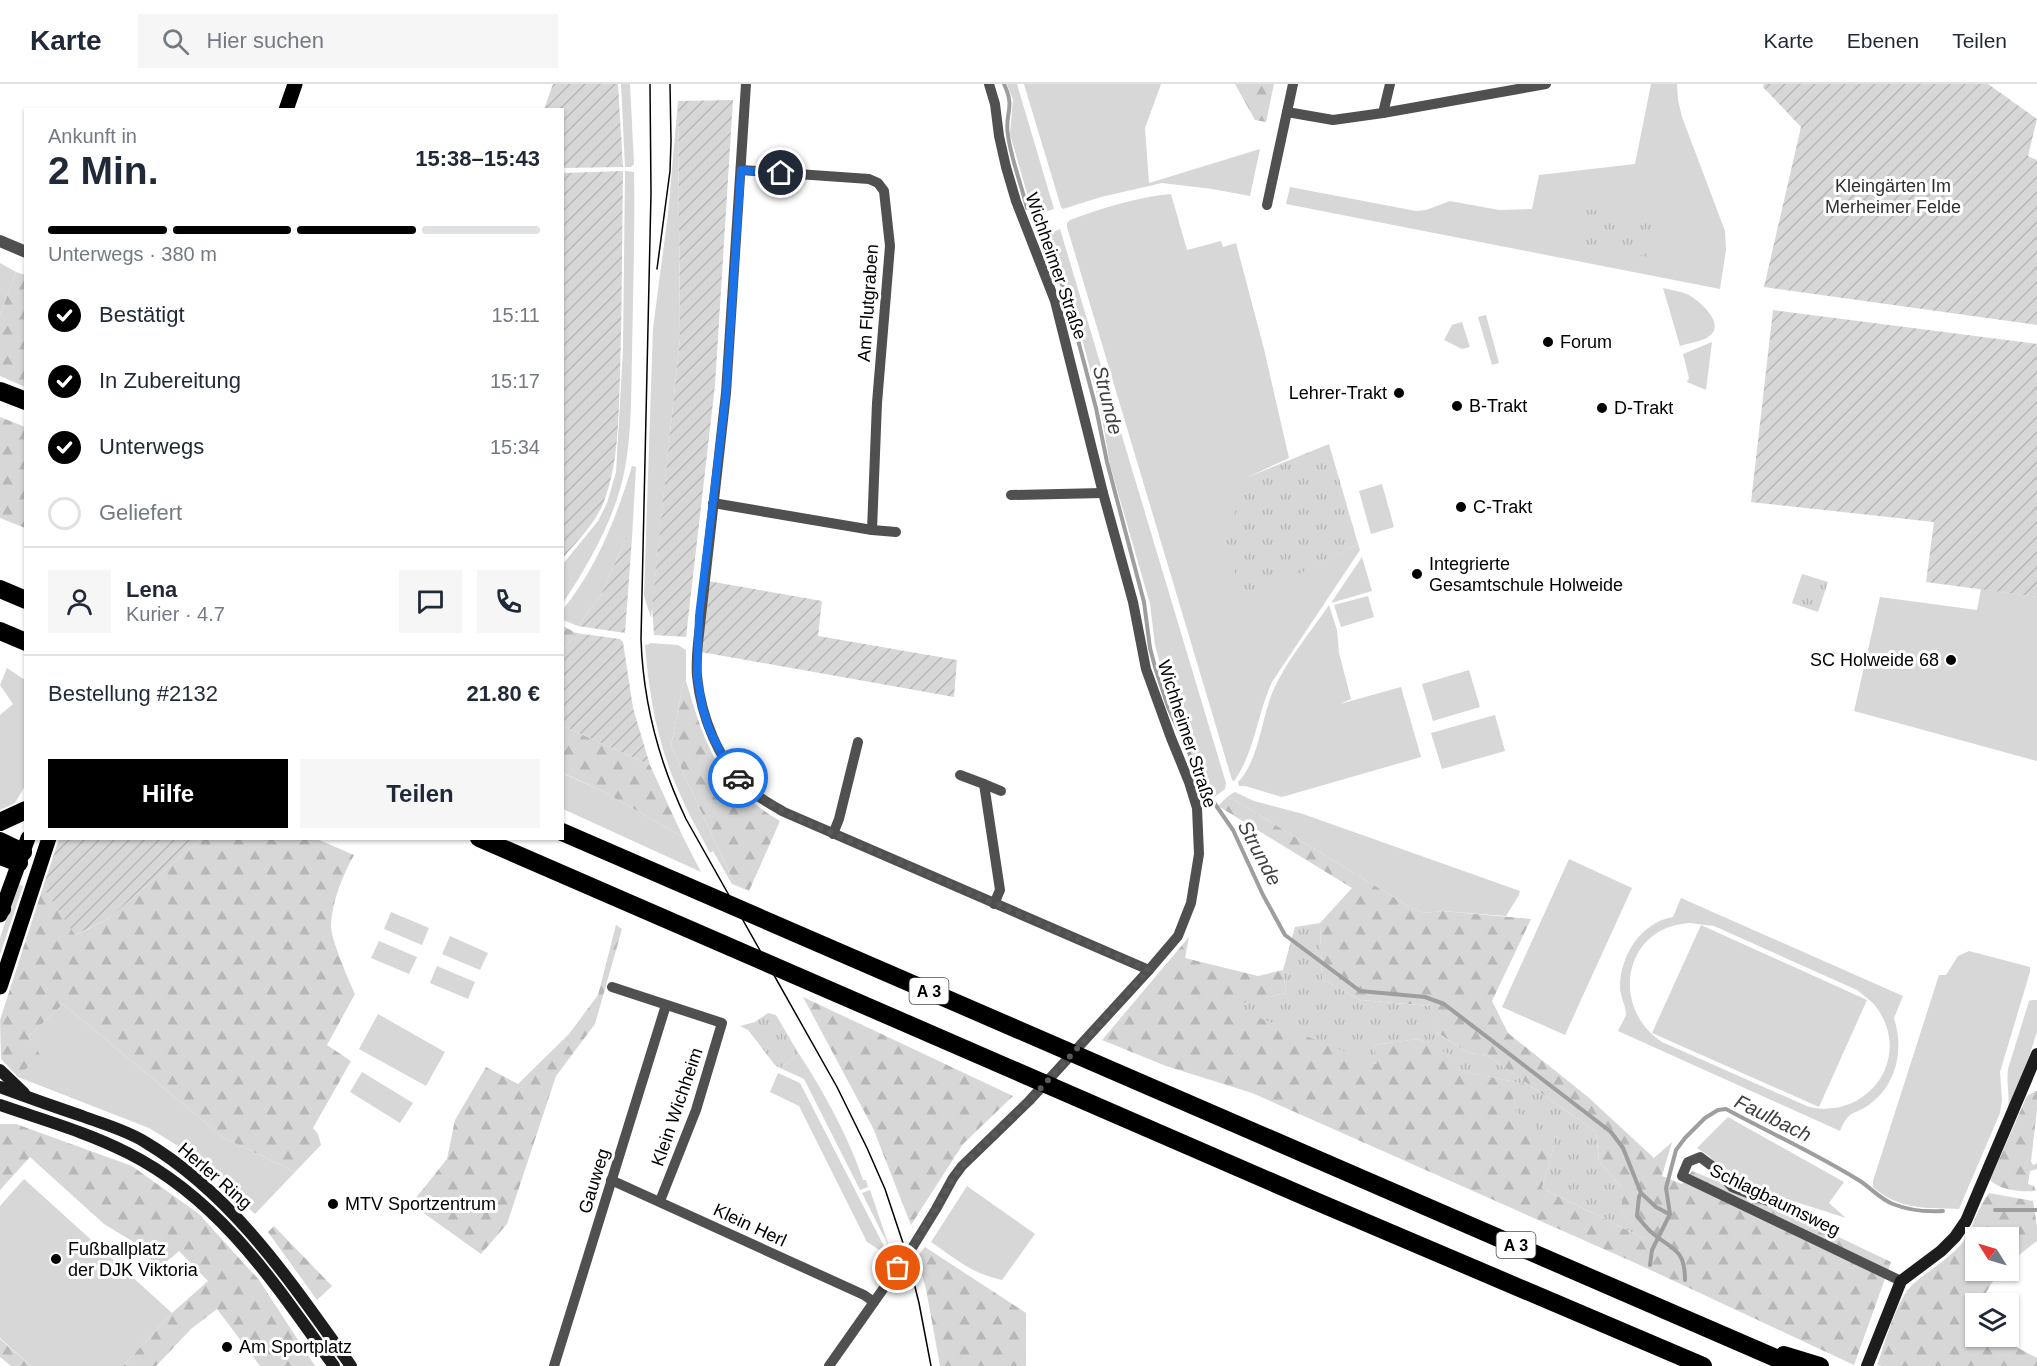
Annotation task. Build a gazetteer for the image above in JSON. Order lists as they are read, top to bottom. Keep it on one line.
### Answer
{"streets":{"highway":["A 3"],"main road":["Herler Ring"],"street":["Wichheimer Straße","Am Flutgraben","Klein Wichheim","Gauweg","Schlagbaumsweg","Klein Herl"]},"crossings":[["Wichheimer Straße","Klein Herl"],["Klein Wichheim","Gauweg"],["Klein Wichheim","Klein Herl"],["Gauweg","Klein Herl"]],"water":["Strunde","Faulbach"],"parks":["Kleingärten Im Merheimer Felde"],"places":["Forum","Lehrer-Trakt","B-Trakt","D-Trakt","C-Trakt","Integrierte Gesamtschule Holweide","SC Holweide 68","MTV Sportzentrum","Fußballplatz der DJK Viktoria","Am Sportplatz"],"north":"top left","page":{"header":"Karte","search":"Hier suchen","nav":["Karte","Ebenen","Teilen"],"heading":["2 Min.","Ankunft in","15:38–15:43"],"panel":["Lena","Kurier · 4.7","Bestellung #2132","21.80 €"],"bar":"Unterwegs · 380 m","list":[["Bestätigt","15:11"],["In Zubereitung","15:17"],["Unterwegs","15:34"],"Geliefert"],"buttons":["Hilfe","Teilen"]}}
